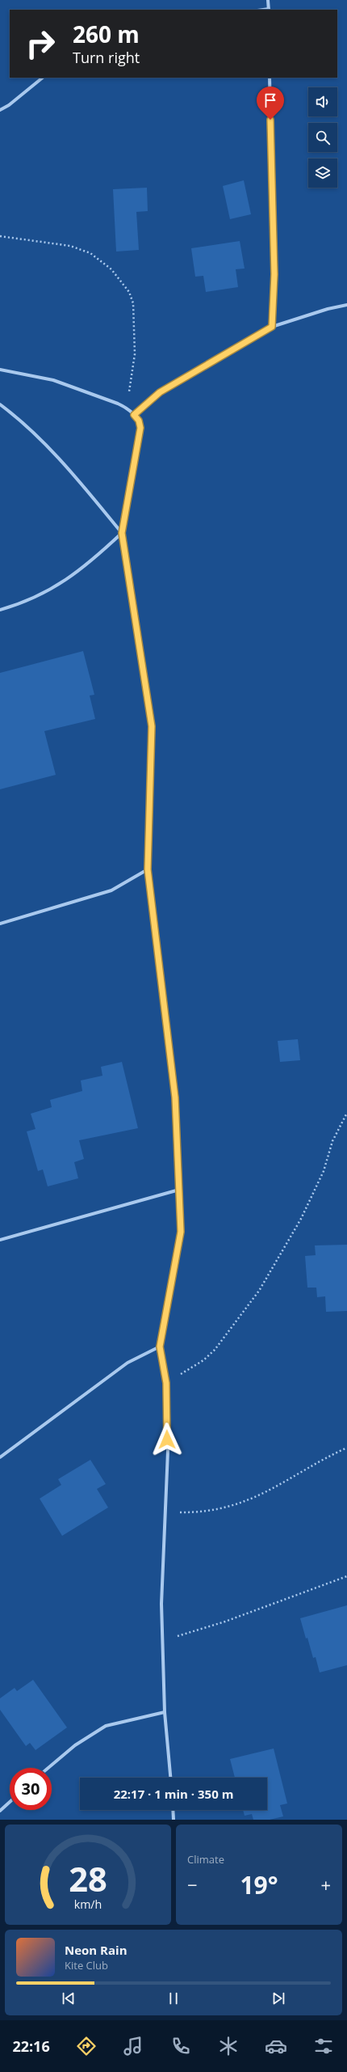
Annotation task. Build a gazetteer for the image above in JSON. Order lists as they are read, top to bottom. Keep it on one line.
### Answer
{"page":{"turn":["260 m","Turn right"],"limit":"30","trip":"22:17 · 1 min · 350 m","tile":"Climate","heat":["−","19°","+"],"song":["Neon Rain","Kite Club"],"tabs":"22:16","gauge":["28","km/h"]}}
